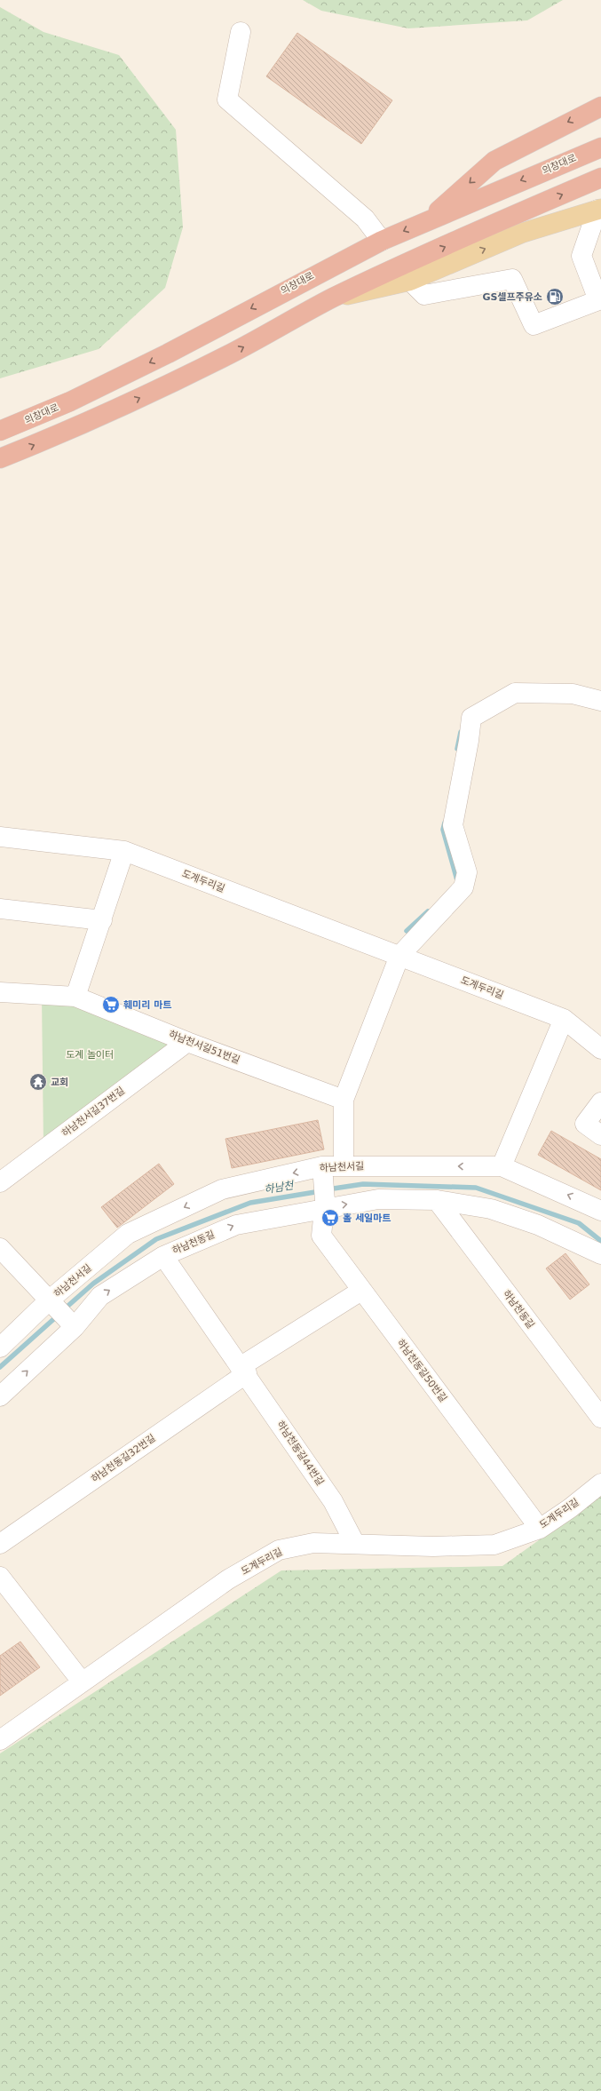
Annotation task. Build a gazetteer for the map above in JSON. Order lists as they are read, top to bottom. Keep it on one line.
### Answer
{"streets":{"highway":["의창대로"],"street":["도계두리길","하남천서길51번길","하남천서길37번길","하남천서길","하남천동길","하남천동길50번길","하남천동길44번길","하남천동길32번길"]},"crossings":[["도계두리길","하남천동길50번길"],["도계두리길","하남천동길44번길"],["하남천서길51번길","하남천서길37번길"],["하남천서길","하남천동길50번길"],["하남천동길","하남천동길50번길"],["하남천동길","하남천동길44번길"],["하남천동길44번길","하남천동길32번길"]],"one_way":["하남천서길","하남천동길"],"water":["하남천"],"parks":["도계 놀이터"],"places":{"fuel station":["GS셀프주유소"],"supermarket":["훼미리 마트","홀 세일마트"],"temple":["교회"]}}
